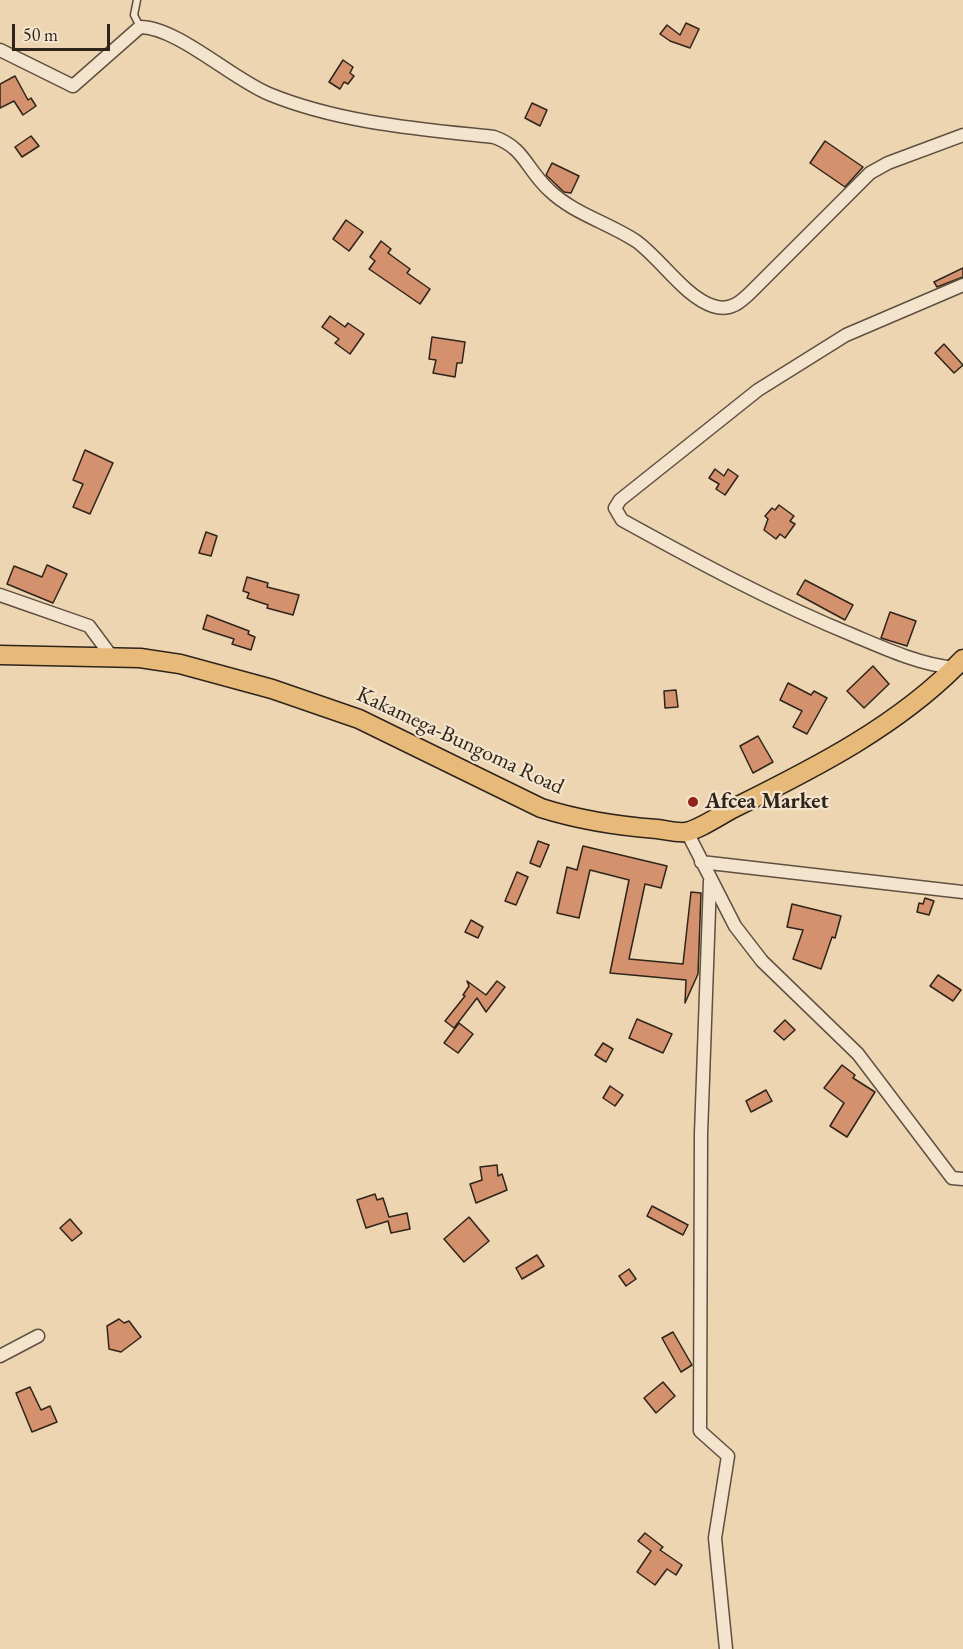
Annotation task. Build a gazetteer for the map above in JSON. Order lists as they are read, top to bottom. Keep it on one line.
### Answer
{"streets":{"main road":["Kakamega-Bungoma Road"]},"places":["Afcea Market"],"scale_bar":"50 m"}
